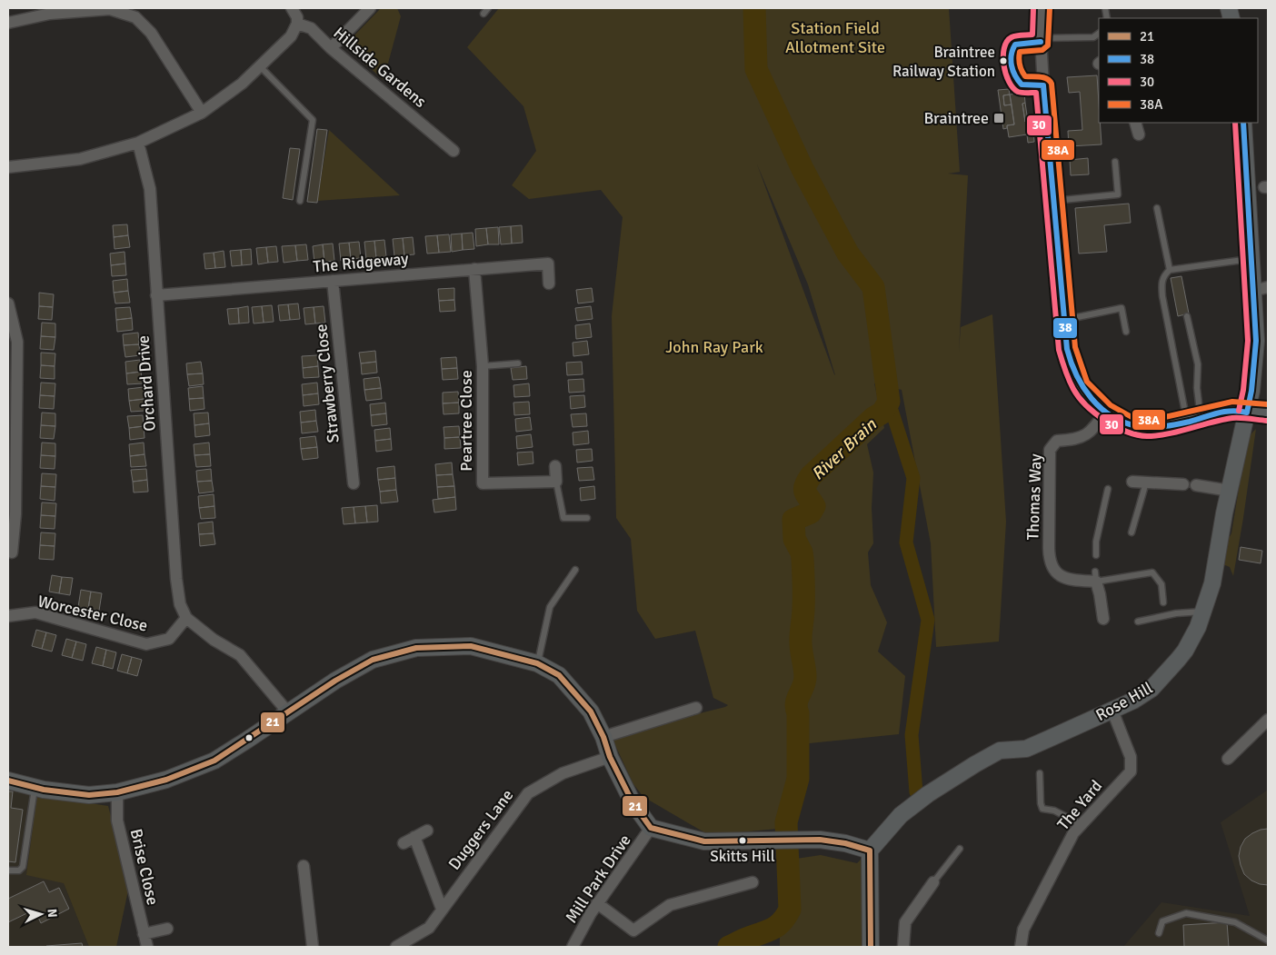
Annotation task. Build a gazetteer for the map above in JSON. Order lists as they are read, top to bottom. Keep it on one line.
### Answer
{"streets":{"street":["Hillside Gardens","The Ridgeway","Orchard Drive","Strawberry Close","Peartree Close","Thomas Way","Worcester Close","Rose Hill","The Yard","Duggers Lane","Brise Close","Mill Park Drive"]},"crossings":[["The Ridgeway","Orchard Drive"],["The Ridgeway","Strawberry Close"],["The Ridgeway","Peartree Close"],["Orchard Drive","Worcester Close"],["Rose Hill","The Yard"]],"water":["River Brain"],"parks":["Station Field Allotment Site","John Ray Park"],"places":{"other":["Braintree Railway Station","Skitts Hill"],"transit":["Braintree"]},"lines":["transit line 30","transit line 38A","transit line 38","transit line 21"],"legend":["21","38","30","38A"],"north":"right"}
